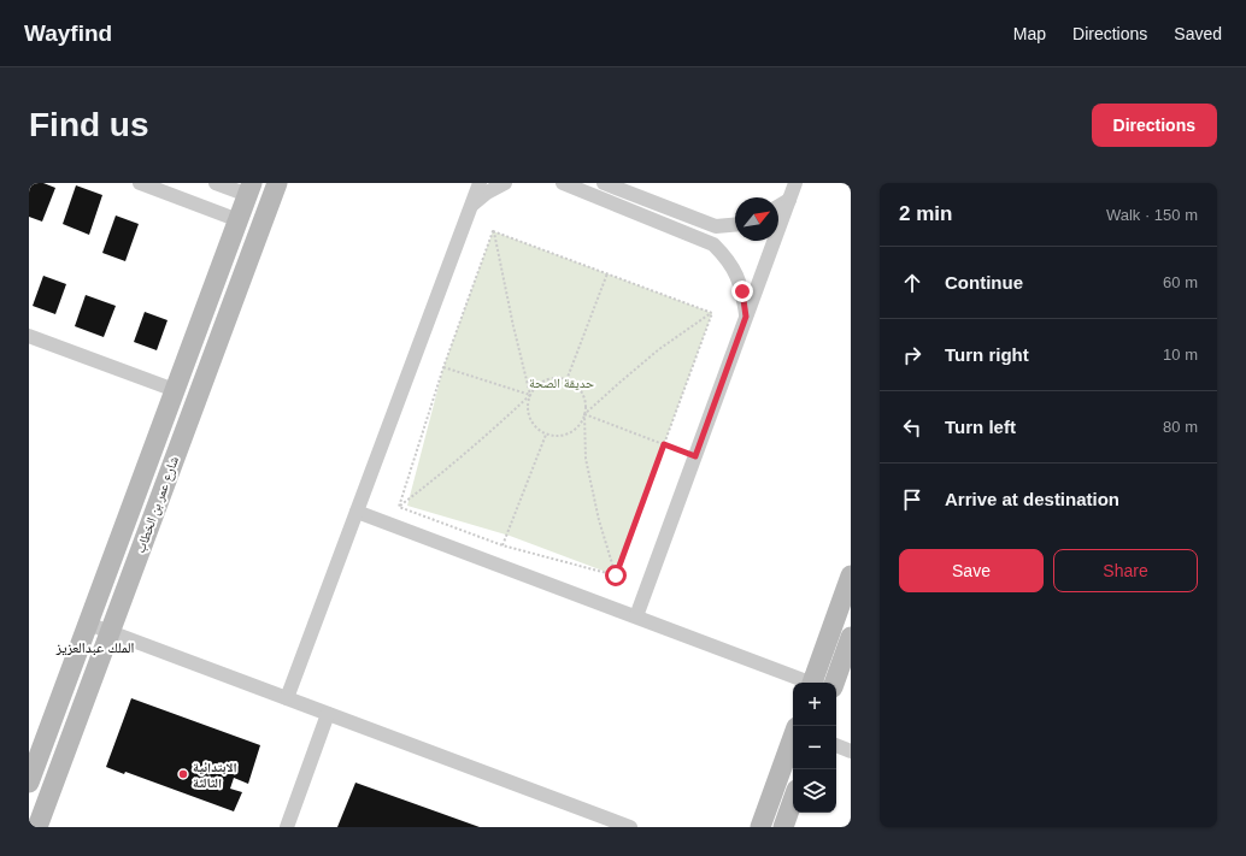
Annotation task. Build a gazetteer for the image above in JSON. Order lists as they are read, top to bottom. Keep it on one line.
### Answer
{"streets":{"street":["شارع عمر بن الخطاب"]},"districts":["الملك عبدالعزيز"],"parks":["حديقة الصحة"],"places":["الابتدائية الثالثة"],"north":"top right","page":{"header":"Wayfind","nav":["Map","Directions","Saved"],"buttons":["Directions",["Save","Share"]],"title":"Find us","heading":["2 min","Walk · 150 m"],"list":[["Continue","60 m"],["Turn right","10 m"],["Turn left","80 m"],"Arrive at destination"],"map_buttons":["+","−"]}}
